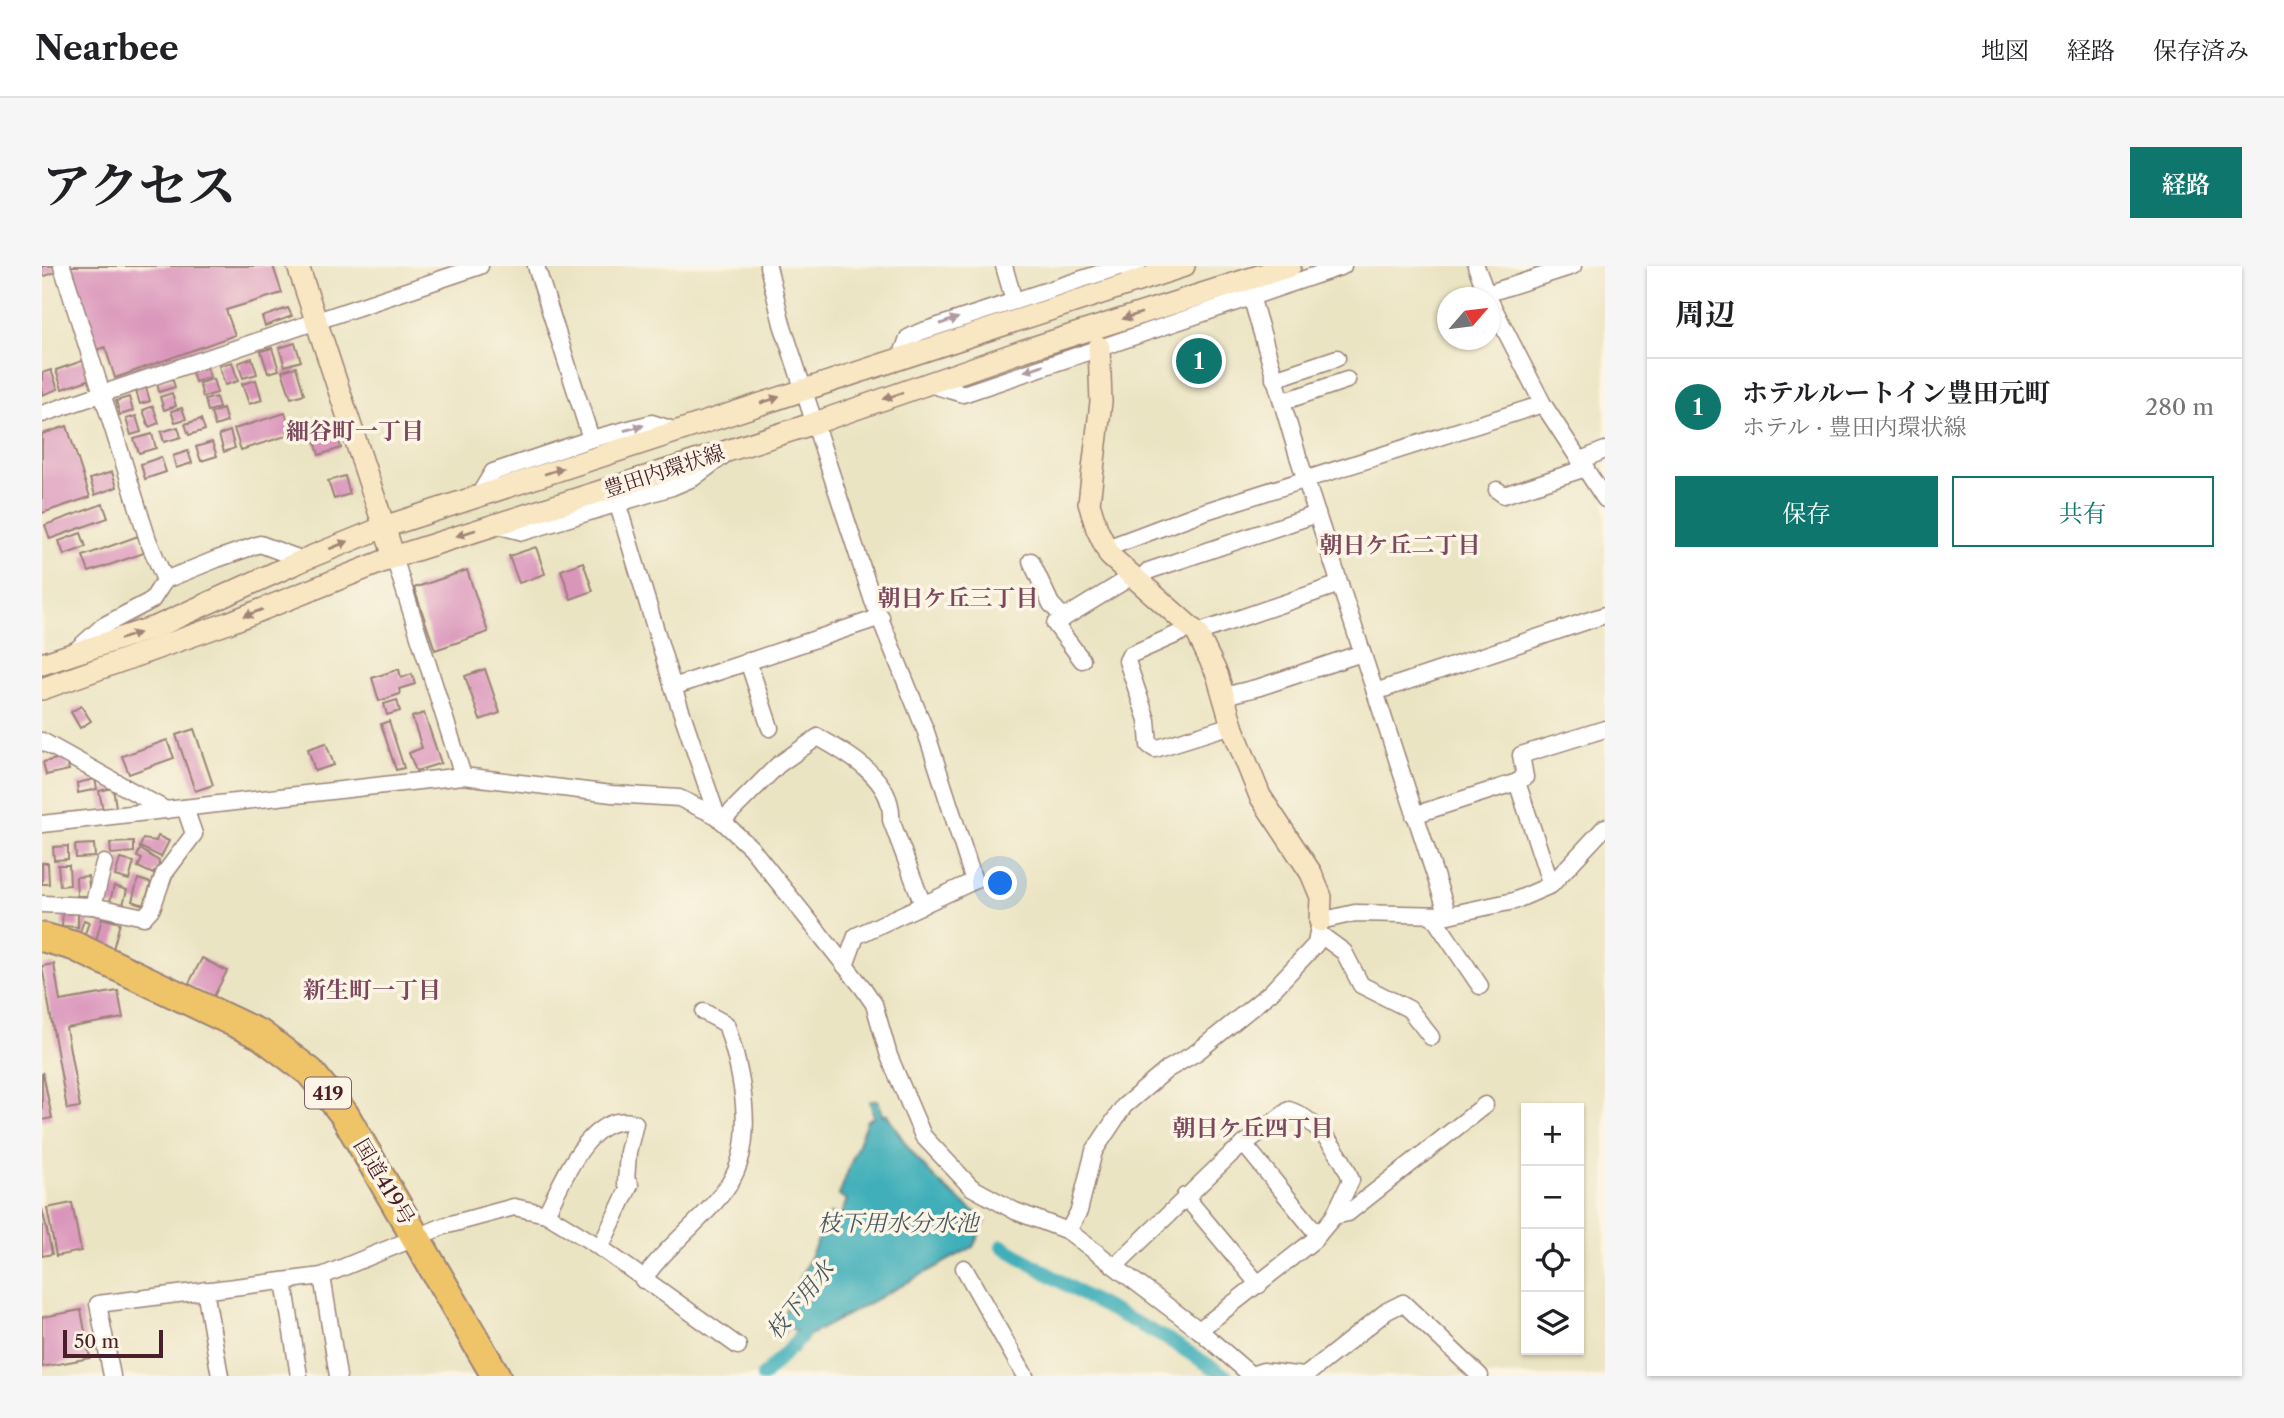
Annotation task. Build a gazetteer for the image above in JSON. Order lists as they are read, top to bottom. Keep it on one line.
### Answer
{"streets":{"highway":["419","国道419号"],"street":["豊田内環状線"]},"districts":["細谷町一丁目","朝日ケ丘二丁目","朝日ケ丘三丁目","新生町一丁目","朝日ケ丘四丁目"],"water":["枝下用水分水池","枝下用水"],"scale_bar":"50 m","north":"top right","page":{"header":"Nearbee","nav":["地図","経路","保存済み"],"title":"アクセス","buttons":["経路",["保存","共有"]],"heading":"周辺","pins":"1","list":[{"mark":"1","name":"ホテルルートイン豊田元町","note":"ホテル · 豊田内環状線","value":"280 m"}],"map_buttons":["+","−"],"scale":"50 m"}}
